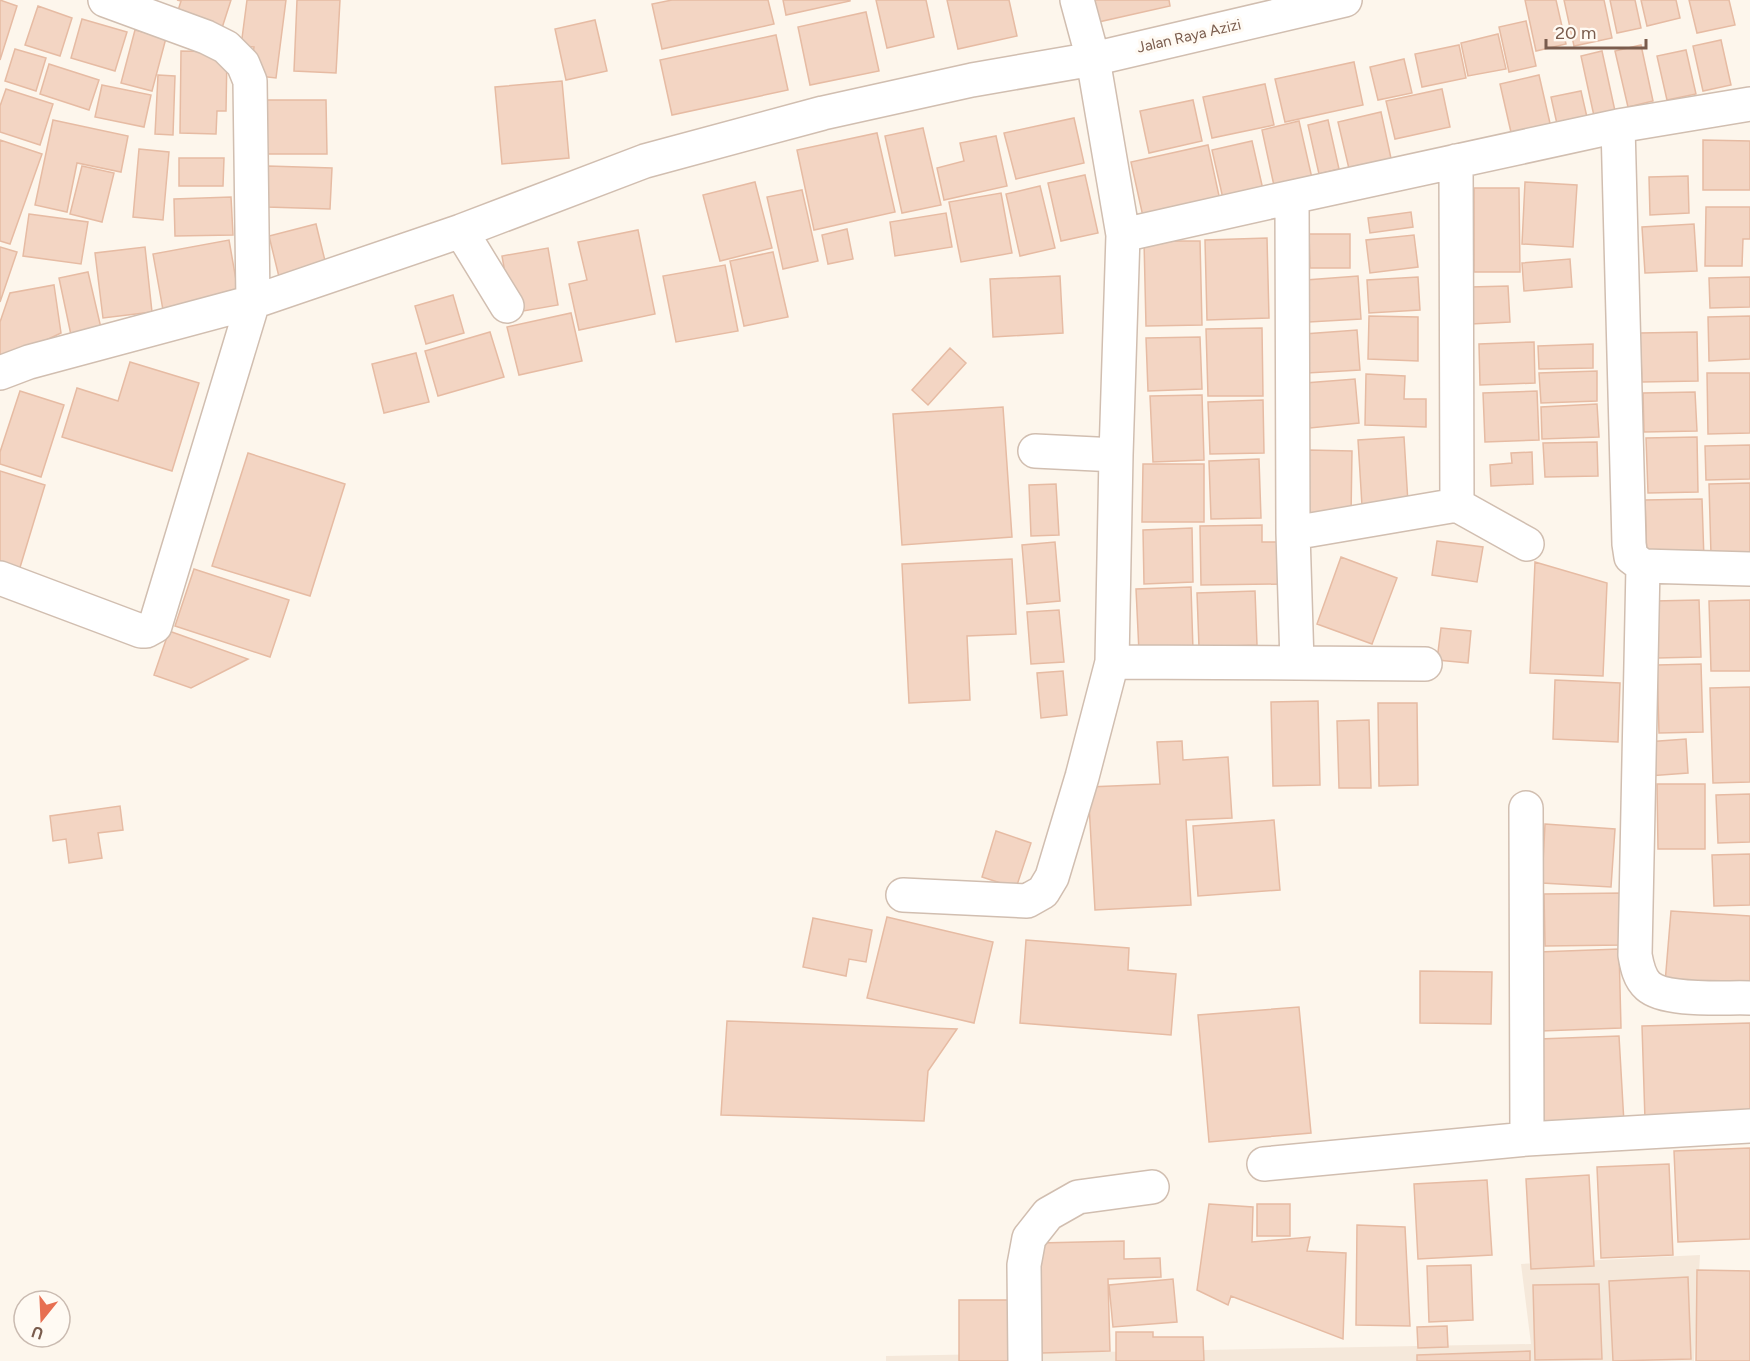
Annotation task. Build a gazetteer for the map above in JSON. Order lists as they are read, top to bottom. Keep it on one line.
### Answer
{"streets":{"street":["Jalan Raya Azizi"]},"scale_bar":"20 m","north":"bottom"}
